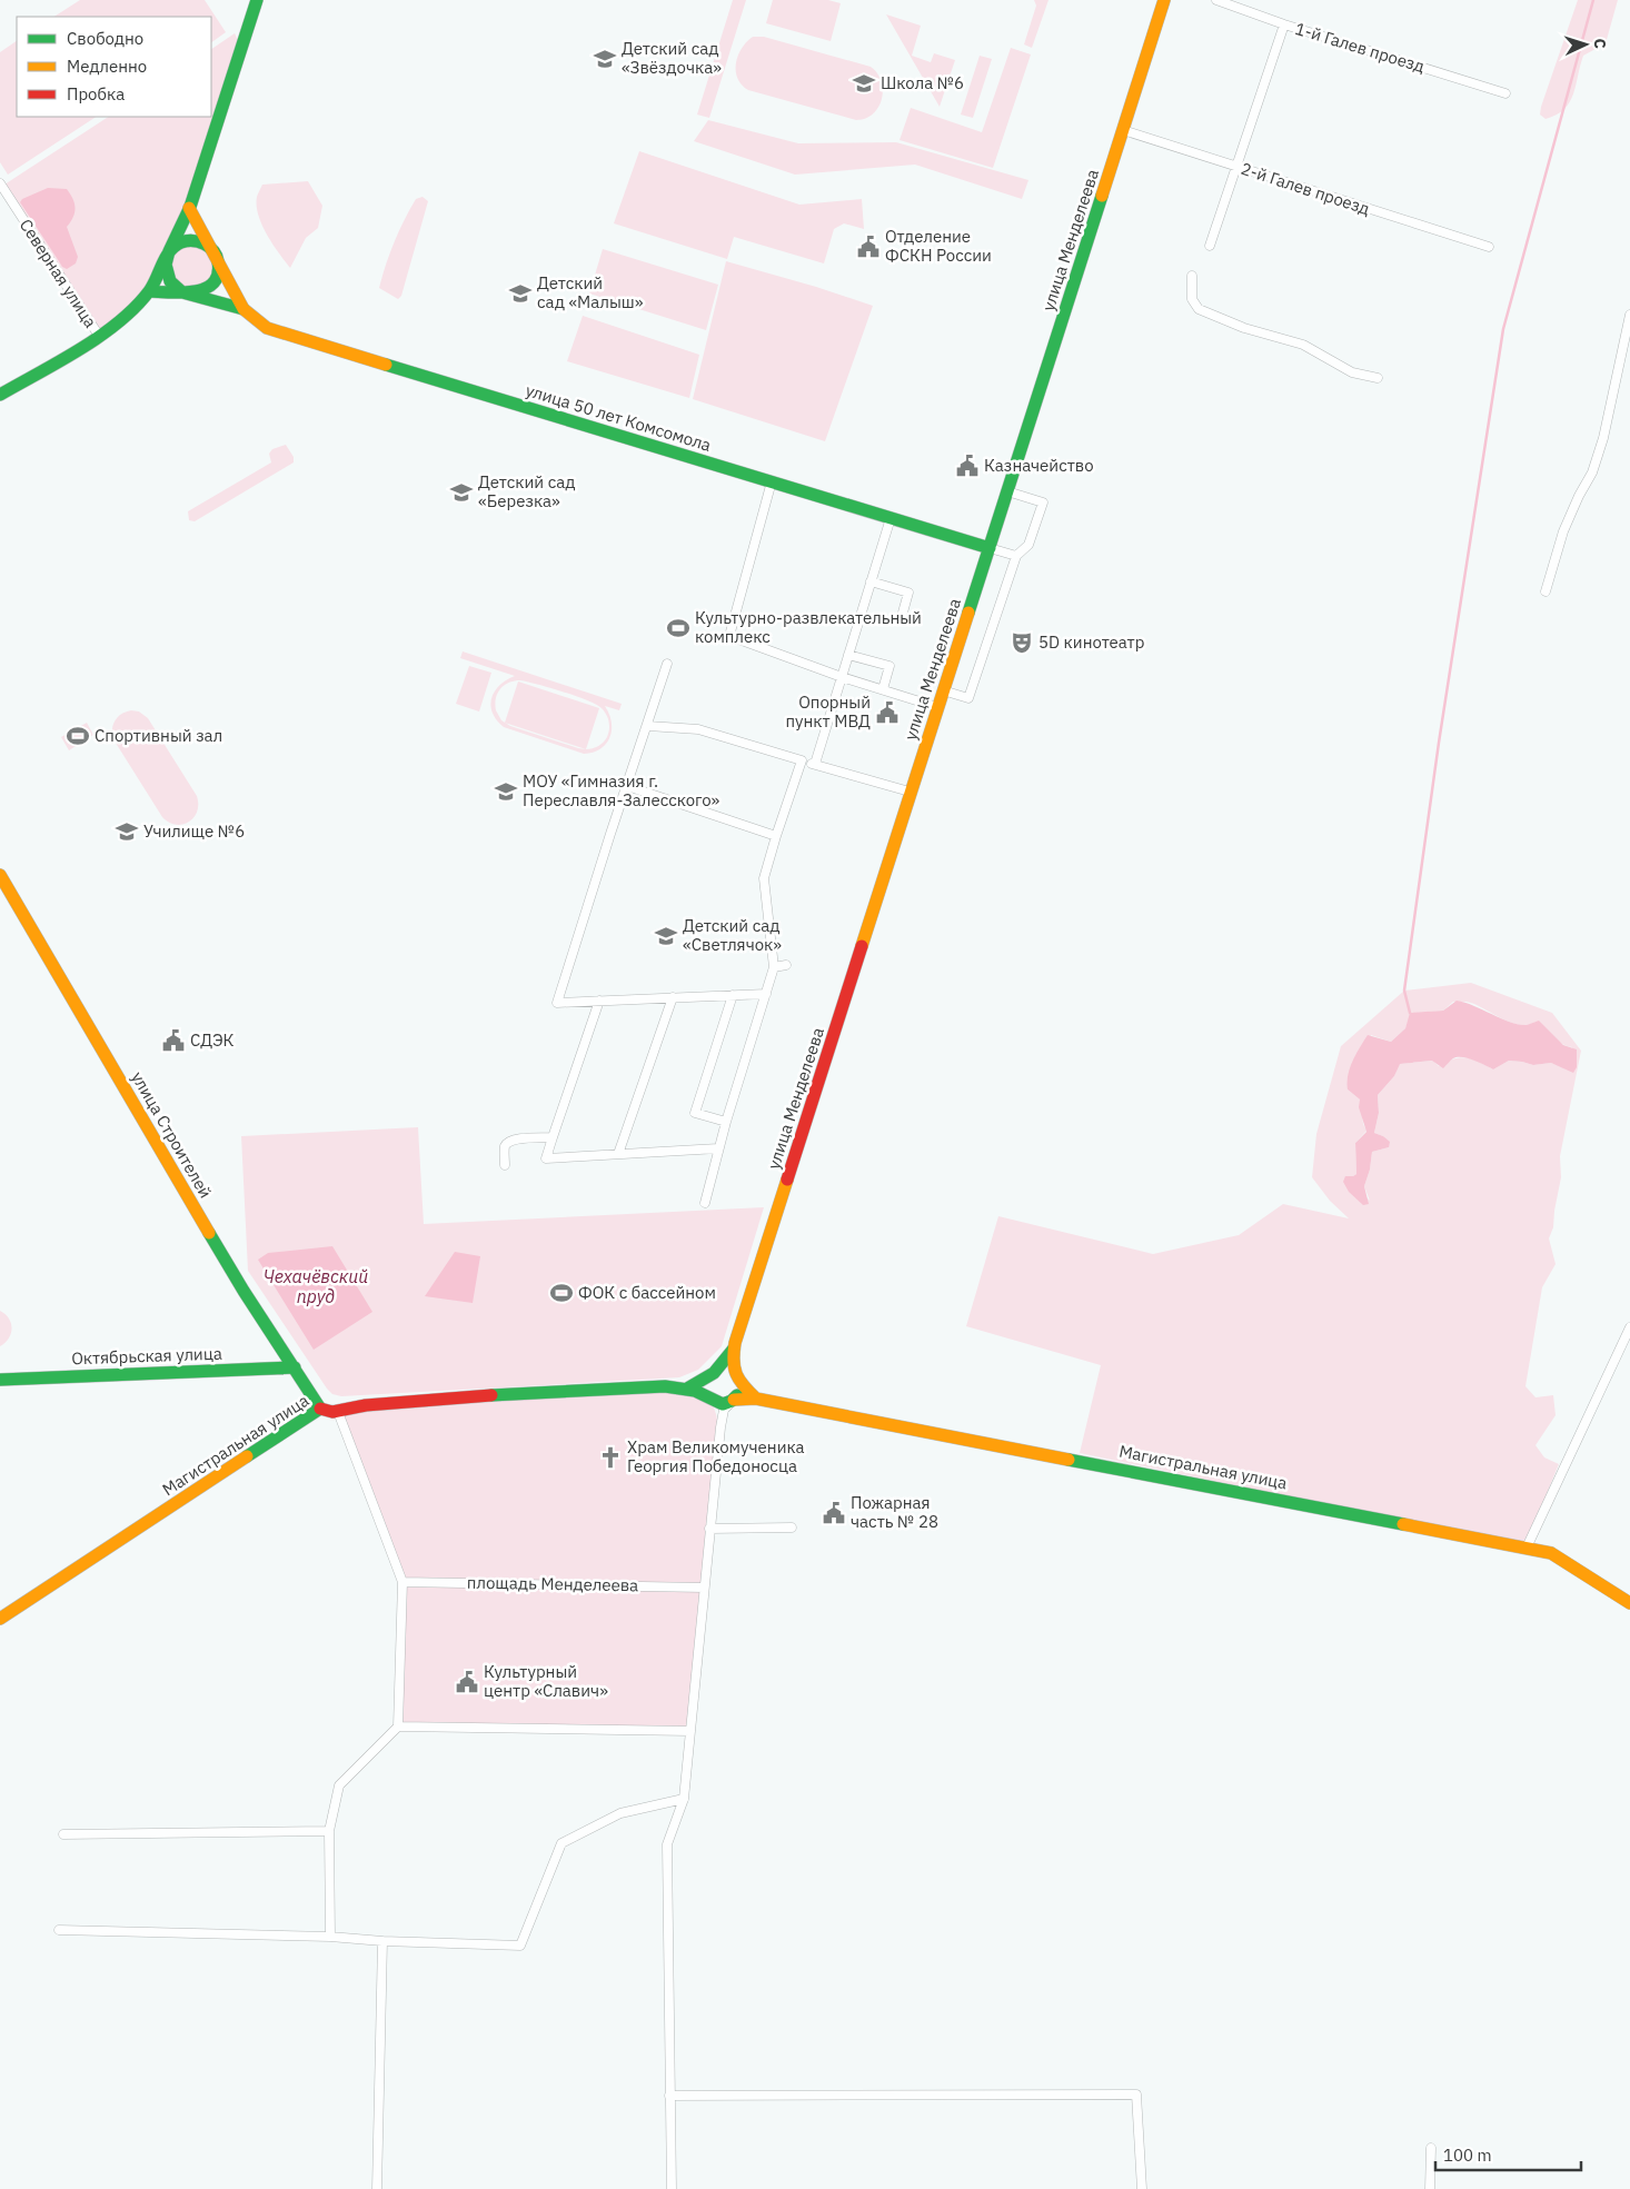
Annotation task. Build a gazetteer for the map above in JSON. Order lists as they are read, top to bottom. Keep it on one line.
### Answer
{"streets":{"main road":["улица Менделеева","улица 50 лет Комсомола","улица Строителей","Октябрьская улица","Магистральная улица"],"street":["1-й Галев проезд","2-й Галев проезд","Северная улица","площадь Менделеева"]},"crossings":[["2-й Галев проезд","улица Менделеева"],["улица Менделеева","улица 50 лет Комсомола"],["улица Строителей","Октябрьская улица"],["улица Строителей","Магистральная улица"]],"water":["Чехачёвский пруд"],"places":{"school or university":["Детский сад «Звёздочка»","Школа №6","Детский сад «Малыш»","Детский сад «Березка»","МОУ «Гимназия г. Переславля-Залесского»","Училище №6","Детский сад «Светлячок»"],"public building":["Отделение ФСКН России","Казначейство","Опорный пункт МВД","СДЭК","Пожарная часть № 28","Культурный центр «Славич»"],"sports":["Культурно-развлекательный комплекс","Спортивный зал","ФОК с бассейном"],"theatre":["5D кинотеатр"],"church":["Храм Великомученика Георгия Победоносца"]},"legend":["Свободно","Медленно","Пробка"],"scale_bar":"100 m","north":"right"}
